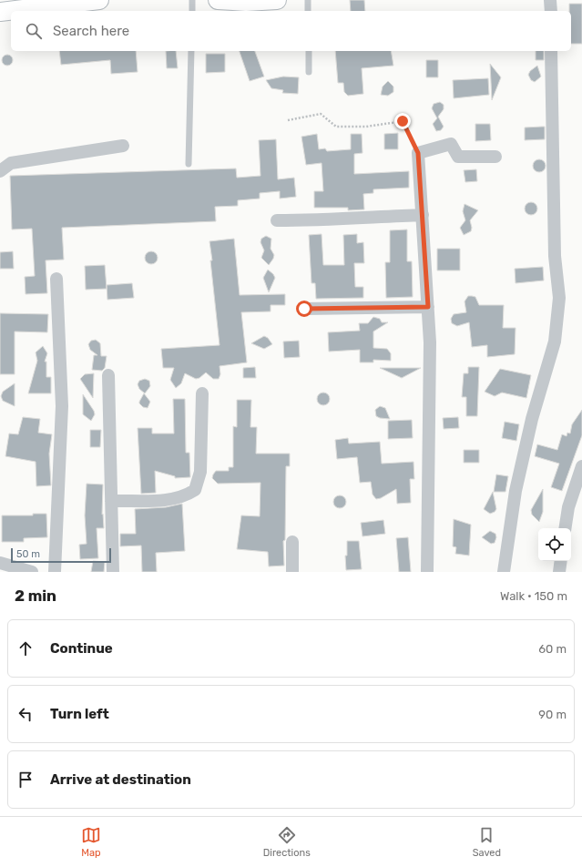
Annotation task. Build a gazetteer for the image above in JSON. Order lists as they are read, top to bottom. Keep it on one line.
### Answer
{"scale_bar":"50 m","page":{"search":"Search here","scale":"50 m","heading":["2 min","Walk · 150 m"],"list":[["Continue","60 m"],["Turn left","90 m"],"Arrive at destination"],"nav":["Map","Directions","Saved"]}}
